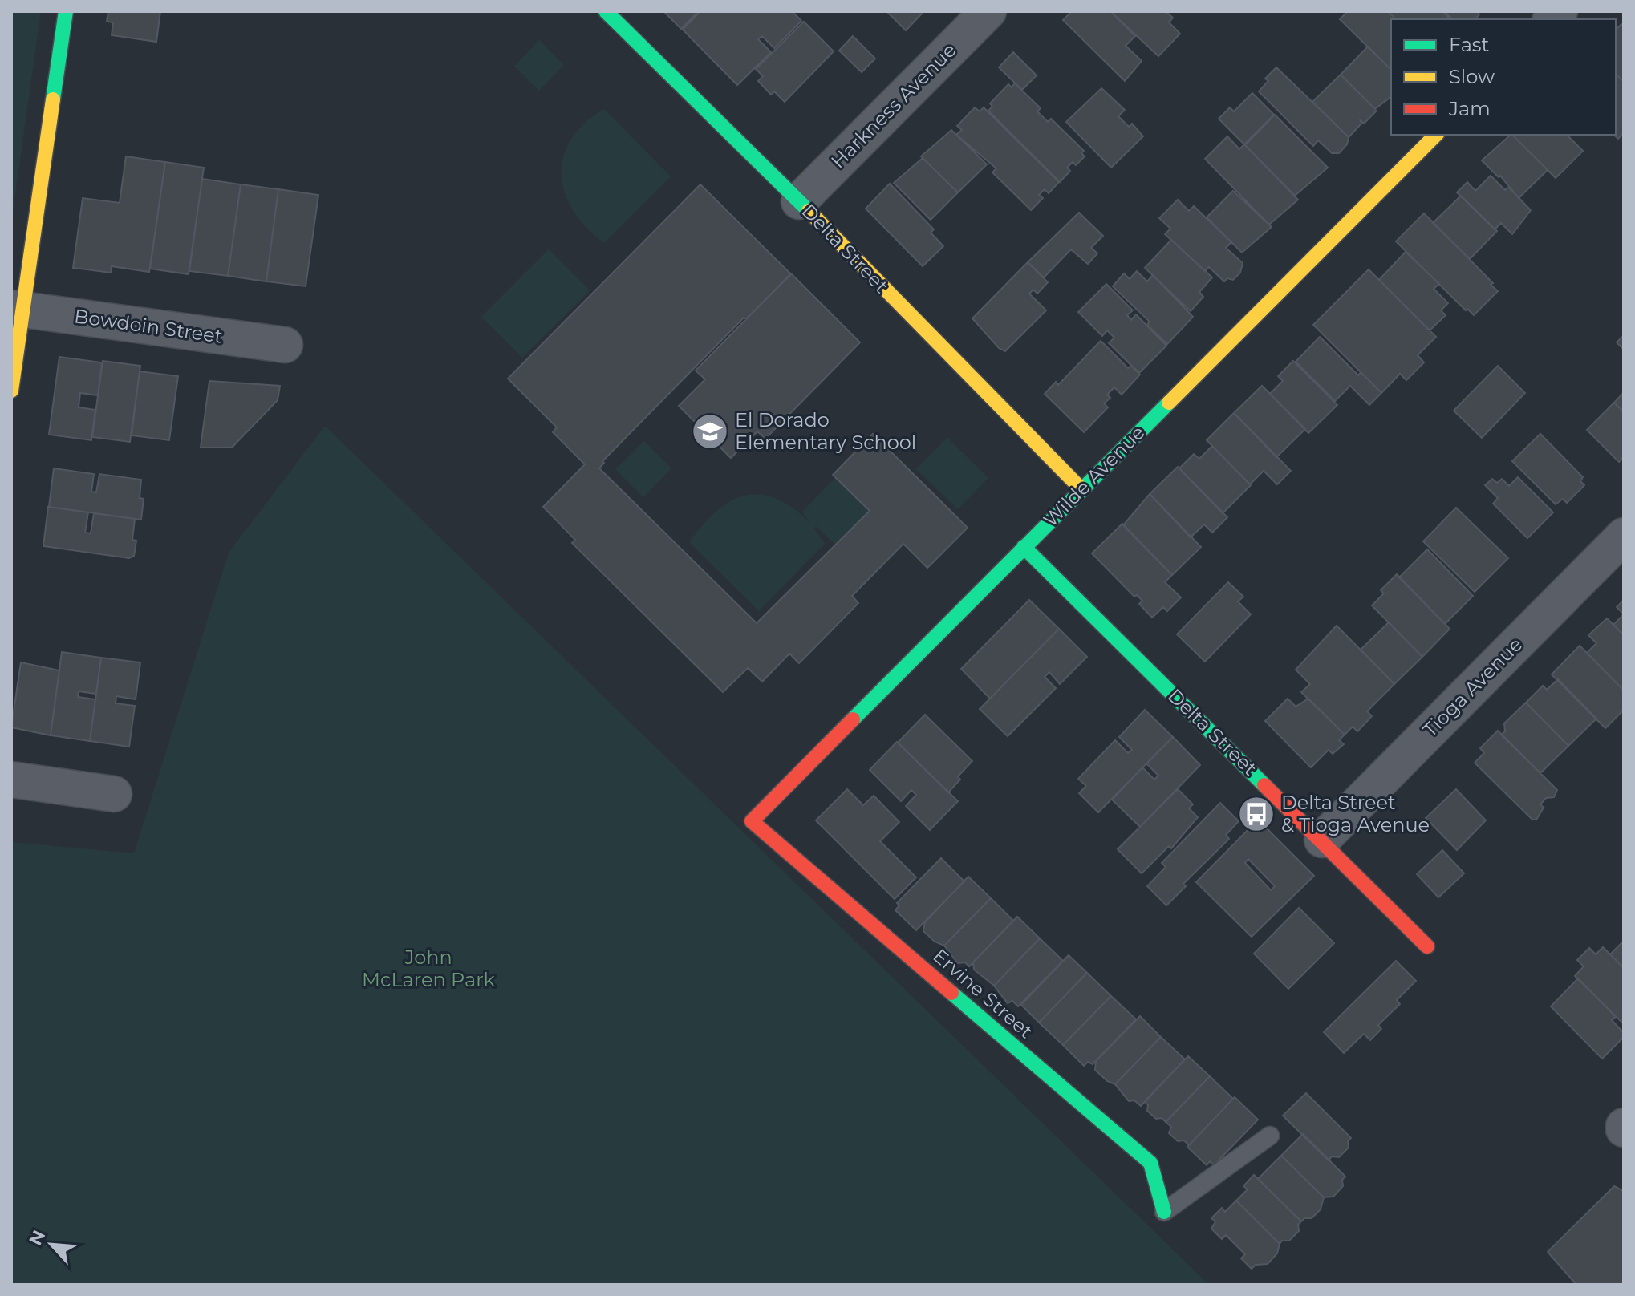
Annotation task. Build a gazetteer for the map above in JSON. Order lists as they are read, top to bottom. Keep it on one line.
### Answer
{"streets":{"street":["Harkness Avenue","Delta Street","Bowdoin Street","Wilde Avenue","Tioga Avenue","Ervine Street"]},"crossings":[["Harkness Avenue","Delta Street"],["Delta Street","Wilde Avenue"],["Delta Street","Tioga Avenue"],["Wilde Avenue","Ervine Street"]],"parks":["John McLaren Park"],"places":{"school or university":["El Dorado Elementary School"],"bus stop":["Delta Street & Tioga Avenue"]},"legend":["Fast","Slow","Jam"],"north":"top left"}
